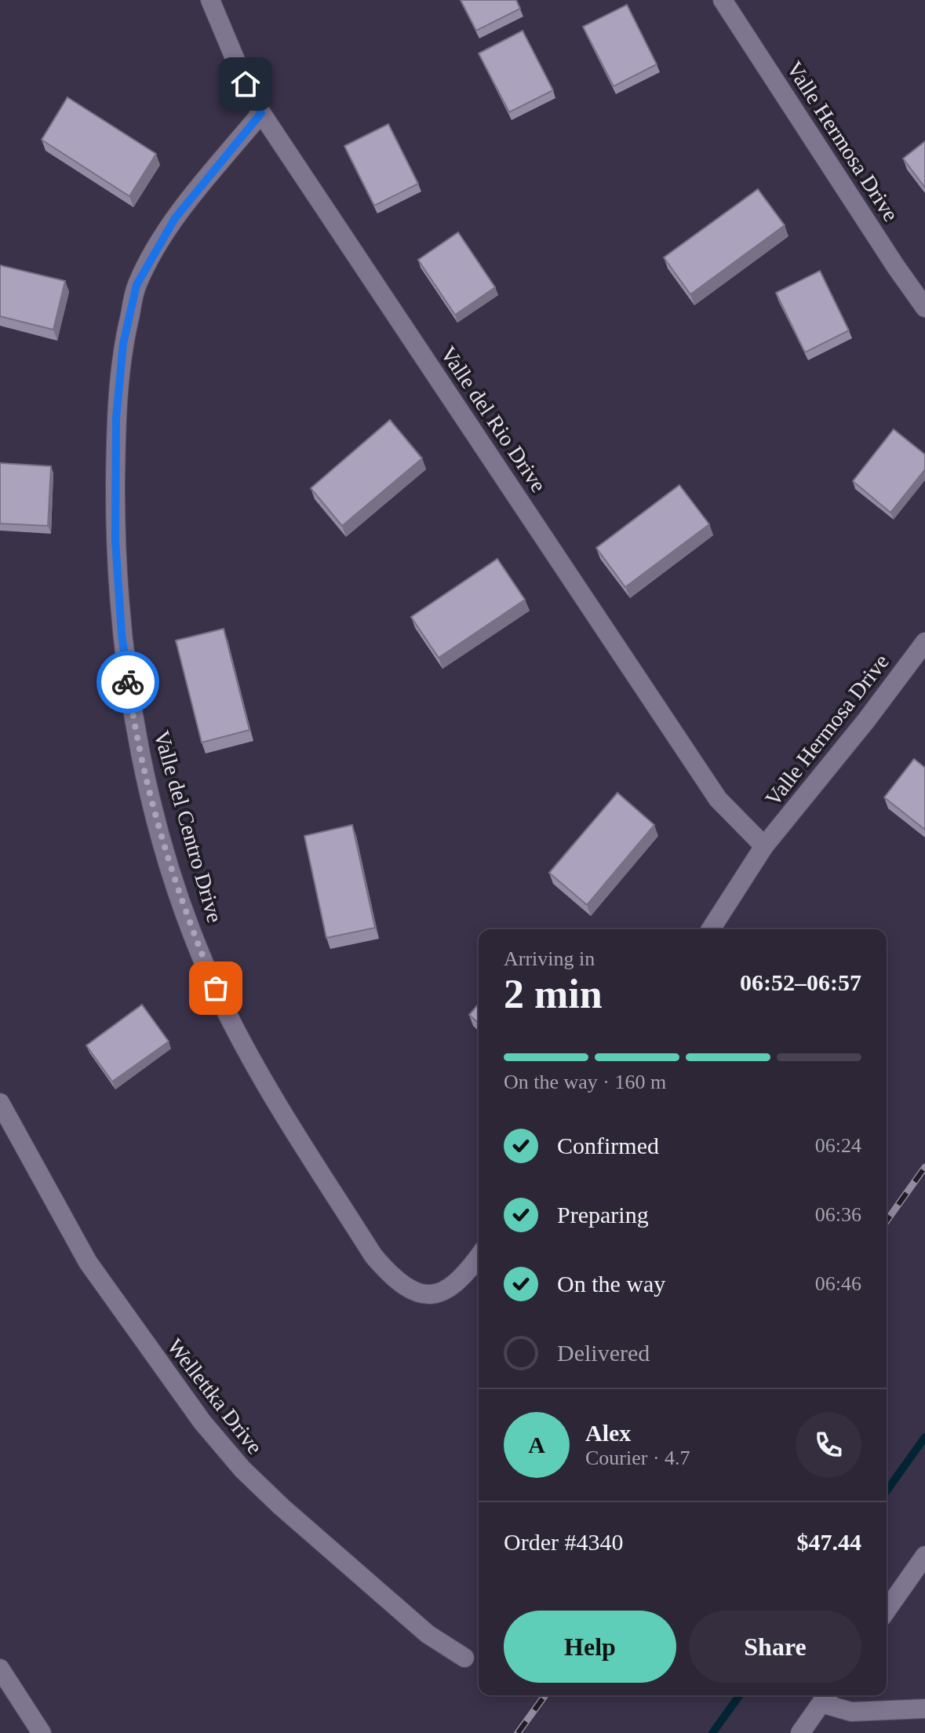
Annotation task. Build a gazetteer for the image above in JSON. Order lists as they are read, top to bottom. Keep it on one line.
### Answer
{"streets":{"street":["Valle Hermosa Drive","Valle del Rio Drive","Valle del Centro Drive","Wellettka Drive"]},"crossings":[["Valle Hermosa Drive","Valle del Rio Drive"],["Valle del Rio Drive","Valle del Centro Drive"]],"page":{"heading":["2 min","Arriving in","06:52–06:57"],"panel":["Alex","Courier · 4.7","Order #4340","$47.44"],"bar":"On the way · 160 m","list":[["Confirmed","06:24"],["Preparing","06:36"],["On the way","06:46"],"Delivered"],"round":"A","buttons":["Help","Share"]}}
